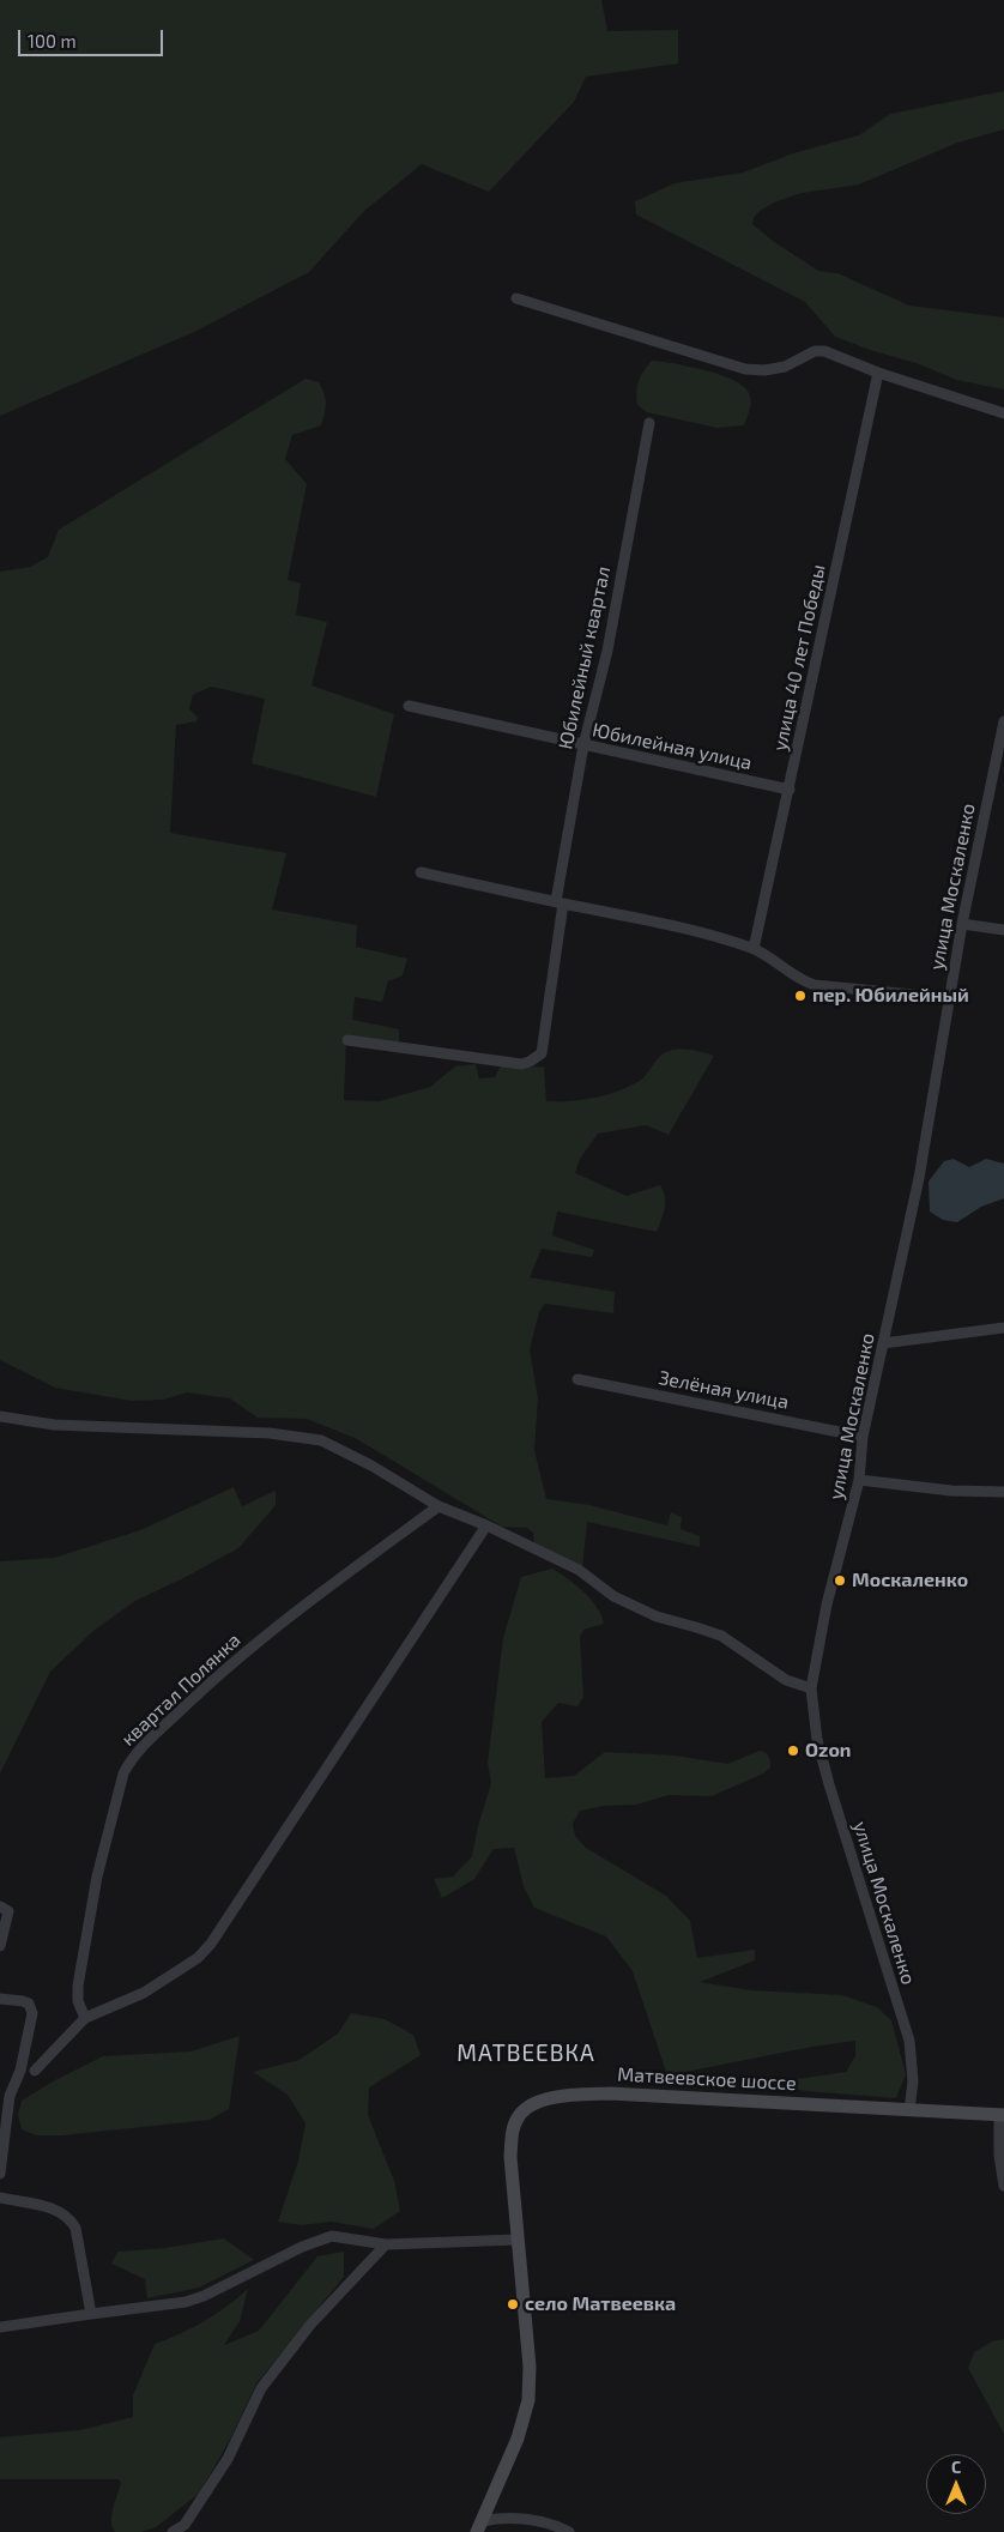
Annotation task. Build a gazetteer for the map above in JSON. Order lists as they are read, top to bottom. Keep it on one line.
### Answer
{"streets":{"main road":["Матвеевское шоссе"],"street":["Юбилейный квартал","улица 40 лет Победы","Юбилейная улица","улица Москаленко","Зелёная улица","квартал Полянка"]},"crossings":[["Юбилейный квартал","Юбилейная улица"],["улица 40 лет Победы","Юбилейная улица"],["улица Москаленко","Зелёная улица"],["улица Москаленко","Матвеевское шоссе"]],"districts":["МАТВЕЕВКА"],"places":["пер. Юбилейный","Москаленко","Ozon","село Матвеевка"],"scale_bar":"100 m","north":"top"}
